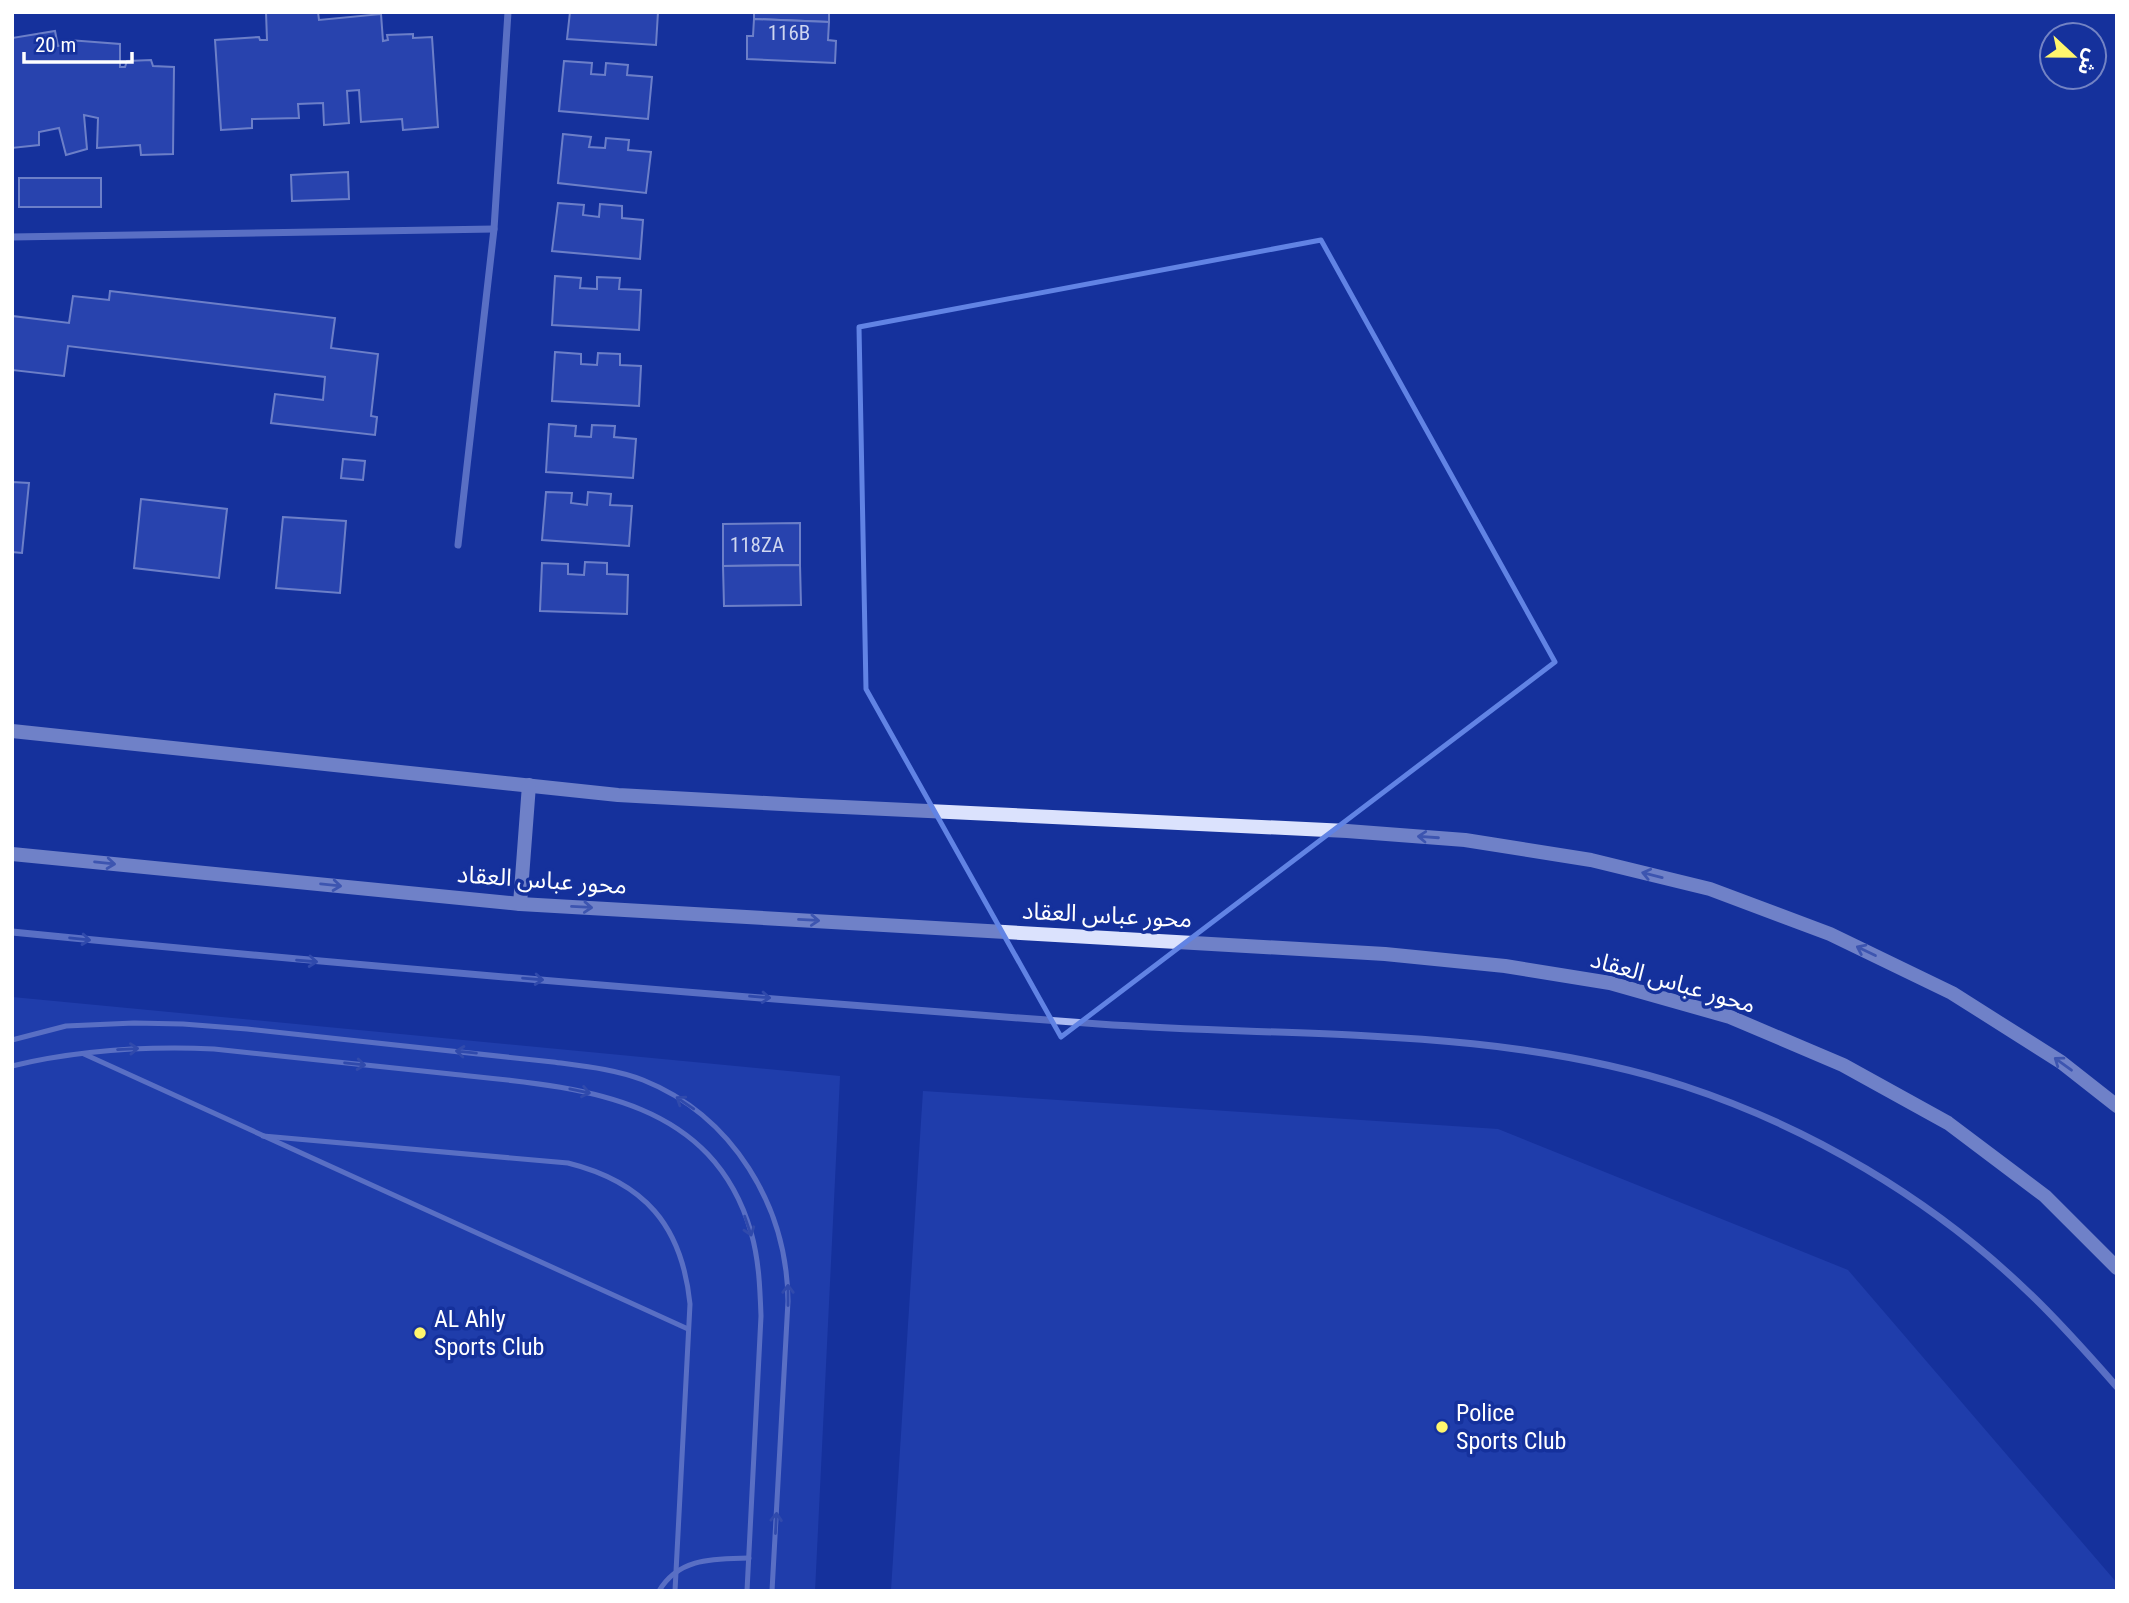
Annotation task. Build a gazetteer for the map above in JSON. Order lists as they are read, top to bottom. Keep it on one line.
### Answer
{"streets":{"main road":["محور عباس العقاد"]},"places":["AL Ahly Sports Club","Police Sports Club"],"house_numbers":["116B","118ZA"],"scale_bar":"20 m","north":"right"}
